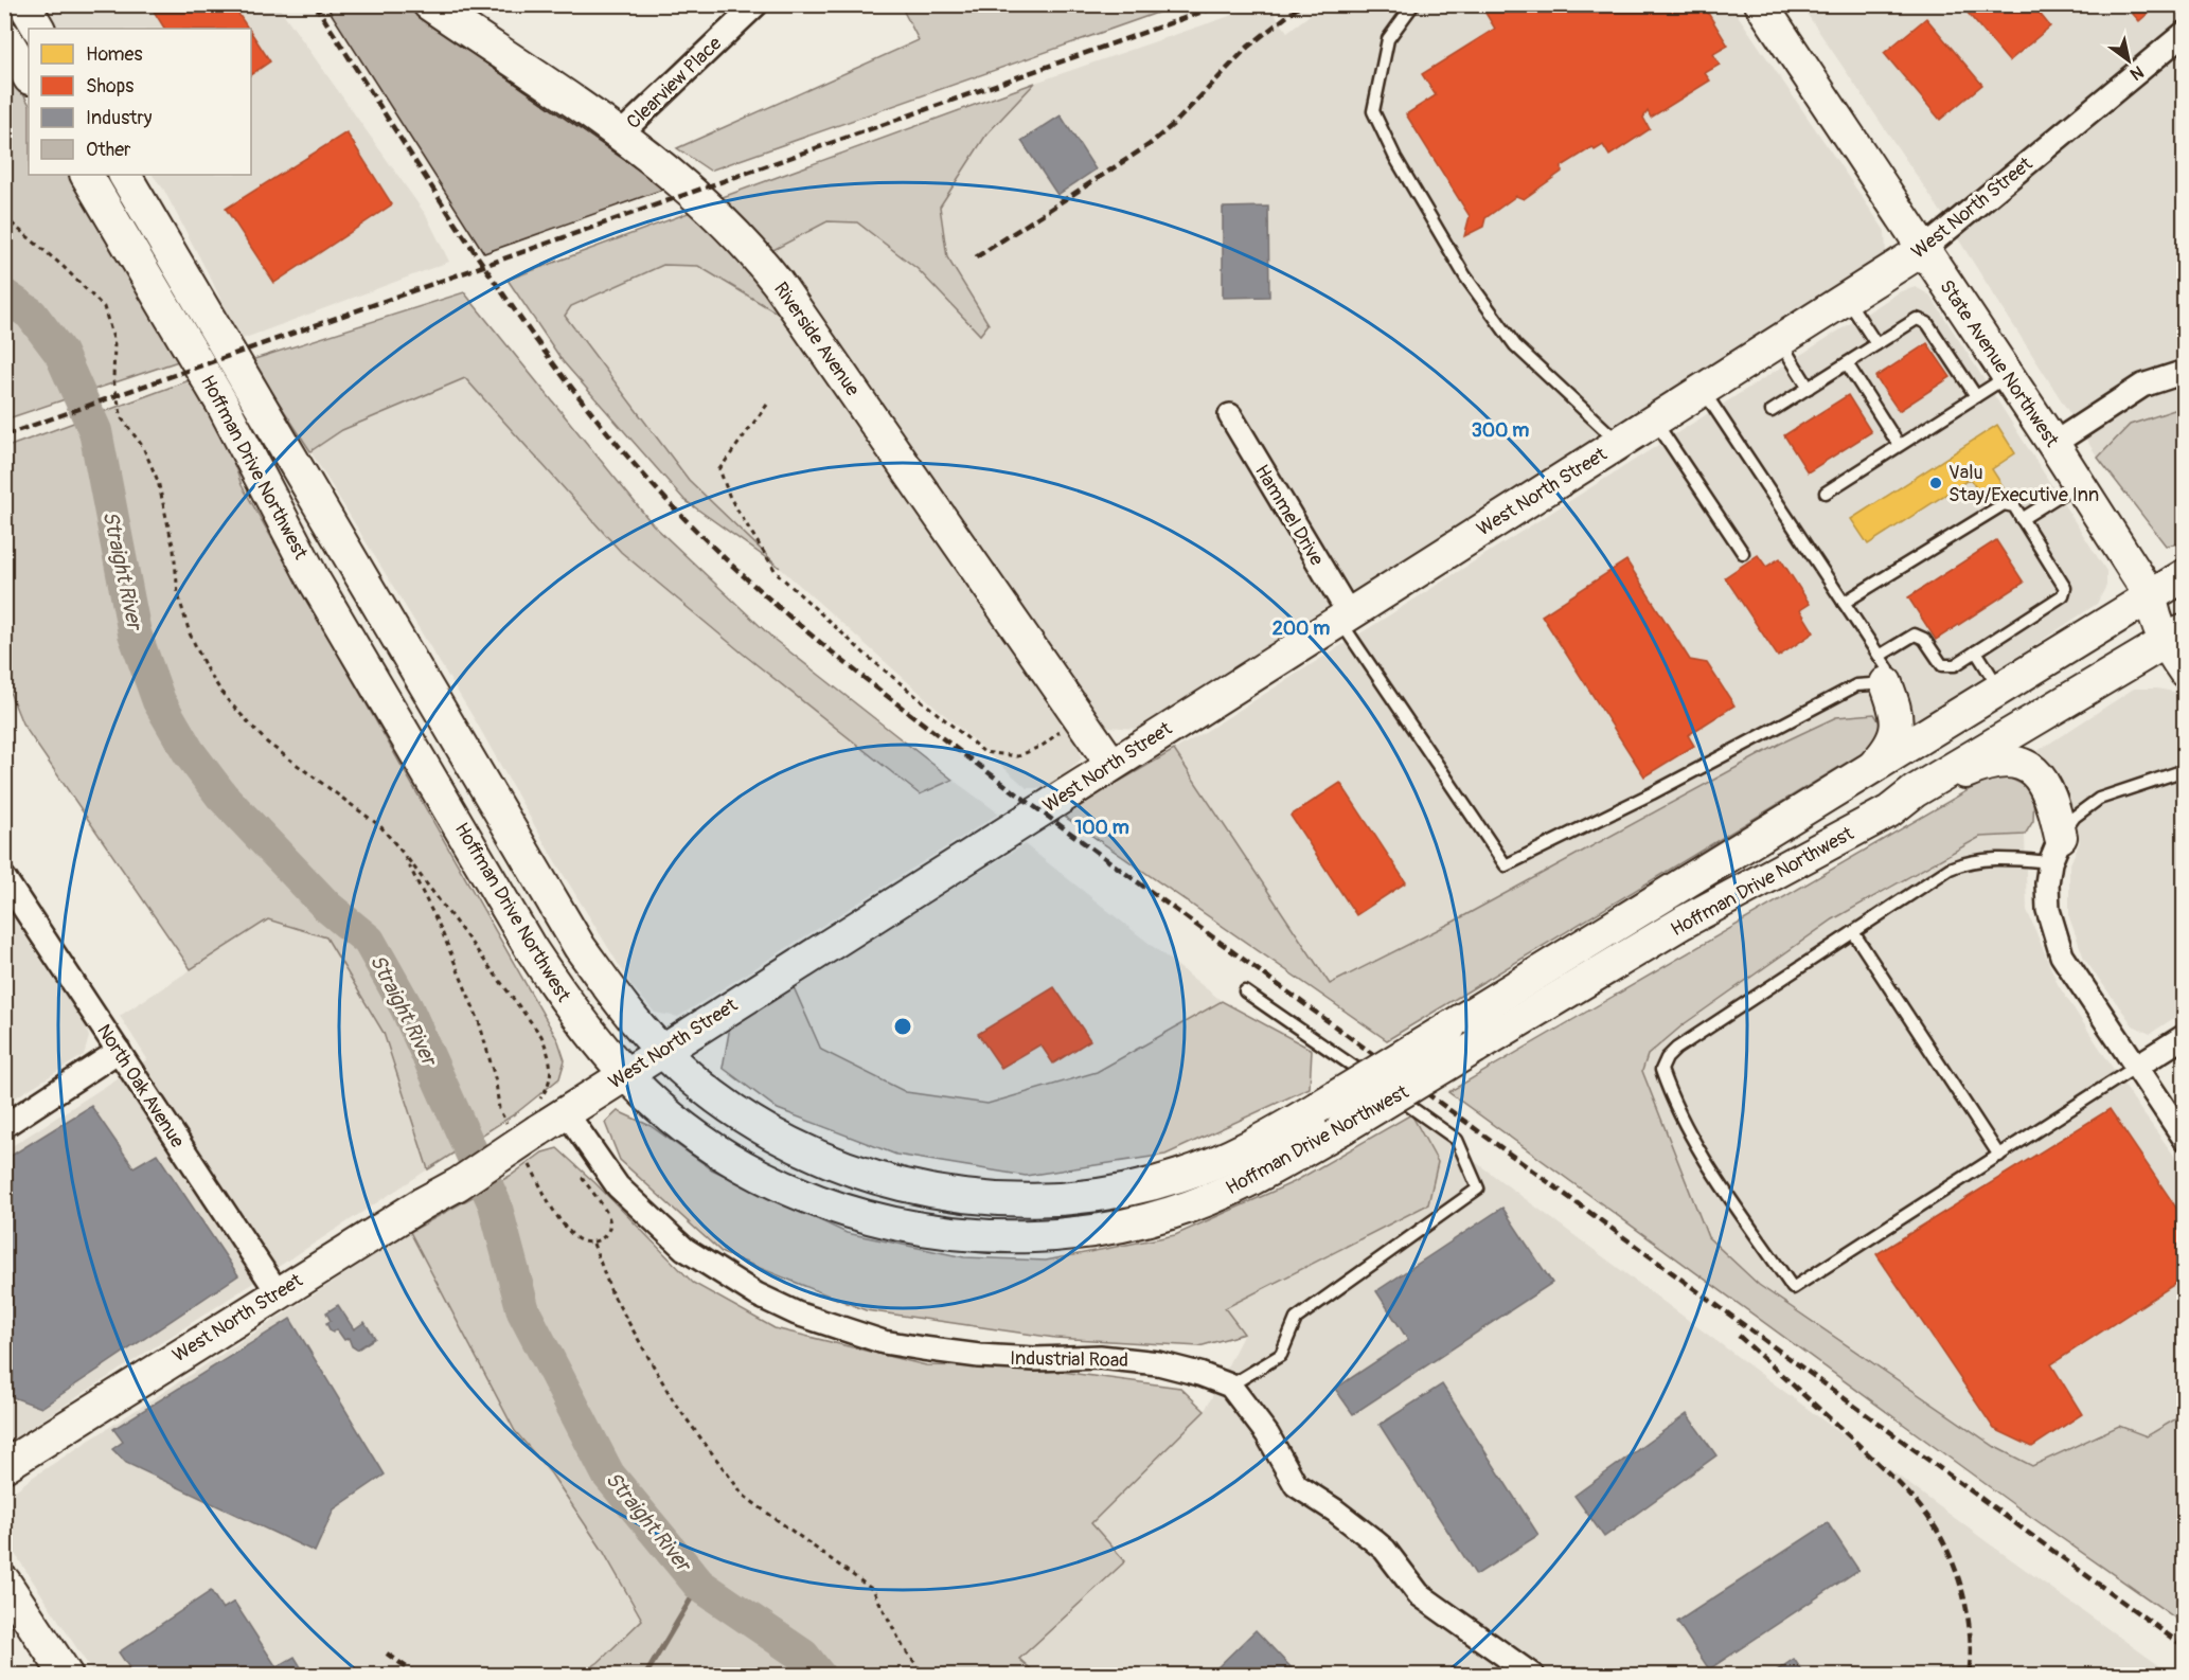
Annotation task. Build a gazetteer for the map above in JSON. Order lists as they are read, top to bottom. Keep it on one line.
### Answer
{"streets":{"main road":["West North Street","Riverside Avenue","State Avenue Northwest","Hoffman Drive Northwest"],"street":["Clearview Place","Hammel Drive","North Oak Avenue","Industrial Road"]},"crossings":[["Clearview Place","Riverside Avenue"],["West North Street","Riverside Avenue"],["West North Street","State Avenue Northwest"],["West North Street","Hoffman Drive Northwest"],["West North Street","Hammel Drive"],["West North Street","North Oak Avenue"],["West North Street","Industrial Road"],["State Avenue Northwest","Hoffman Drive Northwest"]],"water":["Straight River"],"places":["Valu Stay/Executive Inn"],"legend":["Homes","Shops","Industry","Other"],"north":"bottom right","rings":["300 m","200 m","100 m"]}
